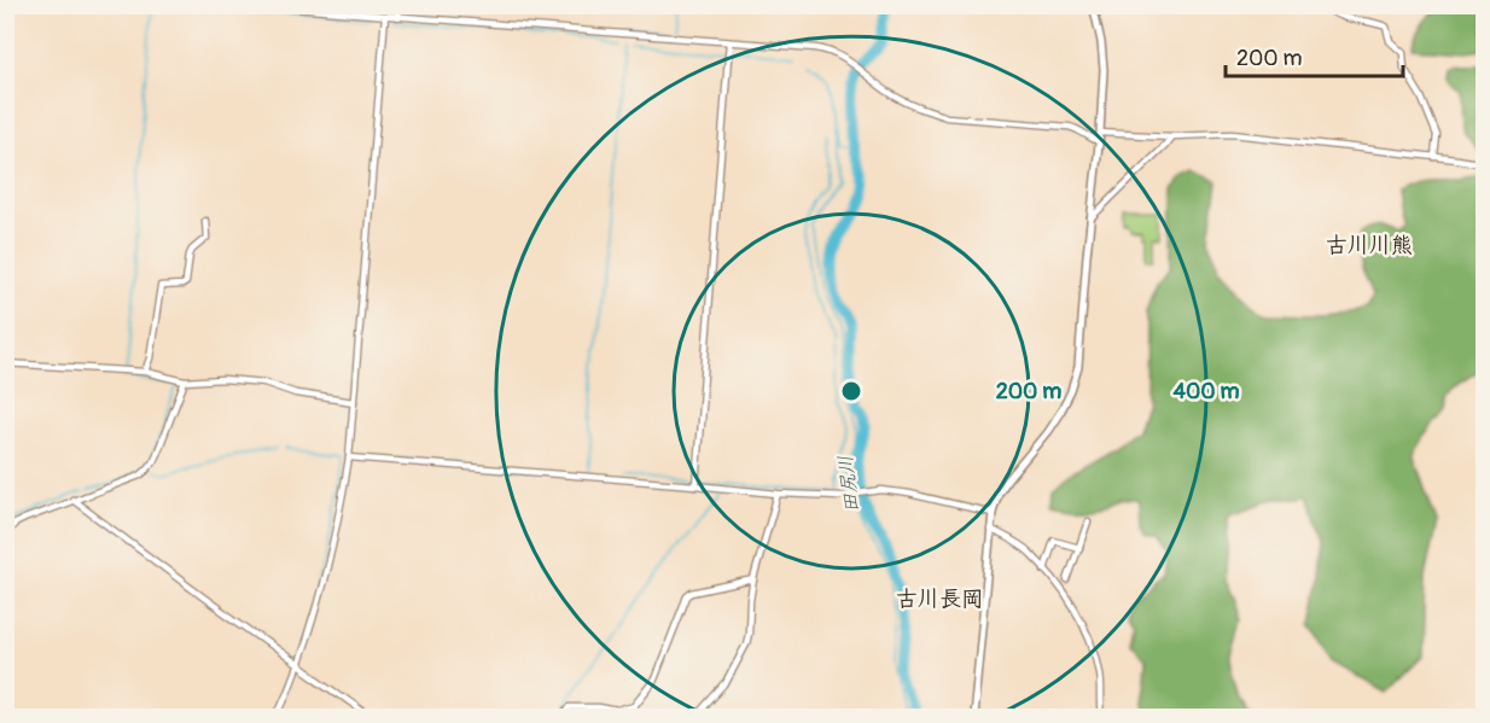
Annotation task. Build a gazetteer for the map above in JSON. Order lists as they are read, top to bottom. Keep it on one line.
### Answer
{"districts":["古川川熊","古川長岡"],"water":["田尻川"],"scale_bar":"200 m","rings":["200 m","400 m"]}
